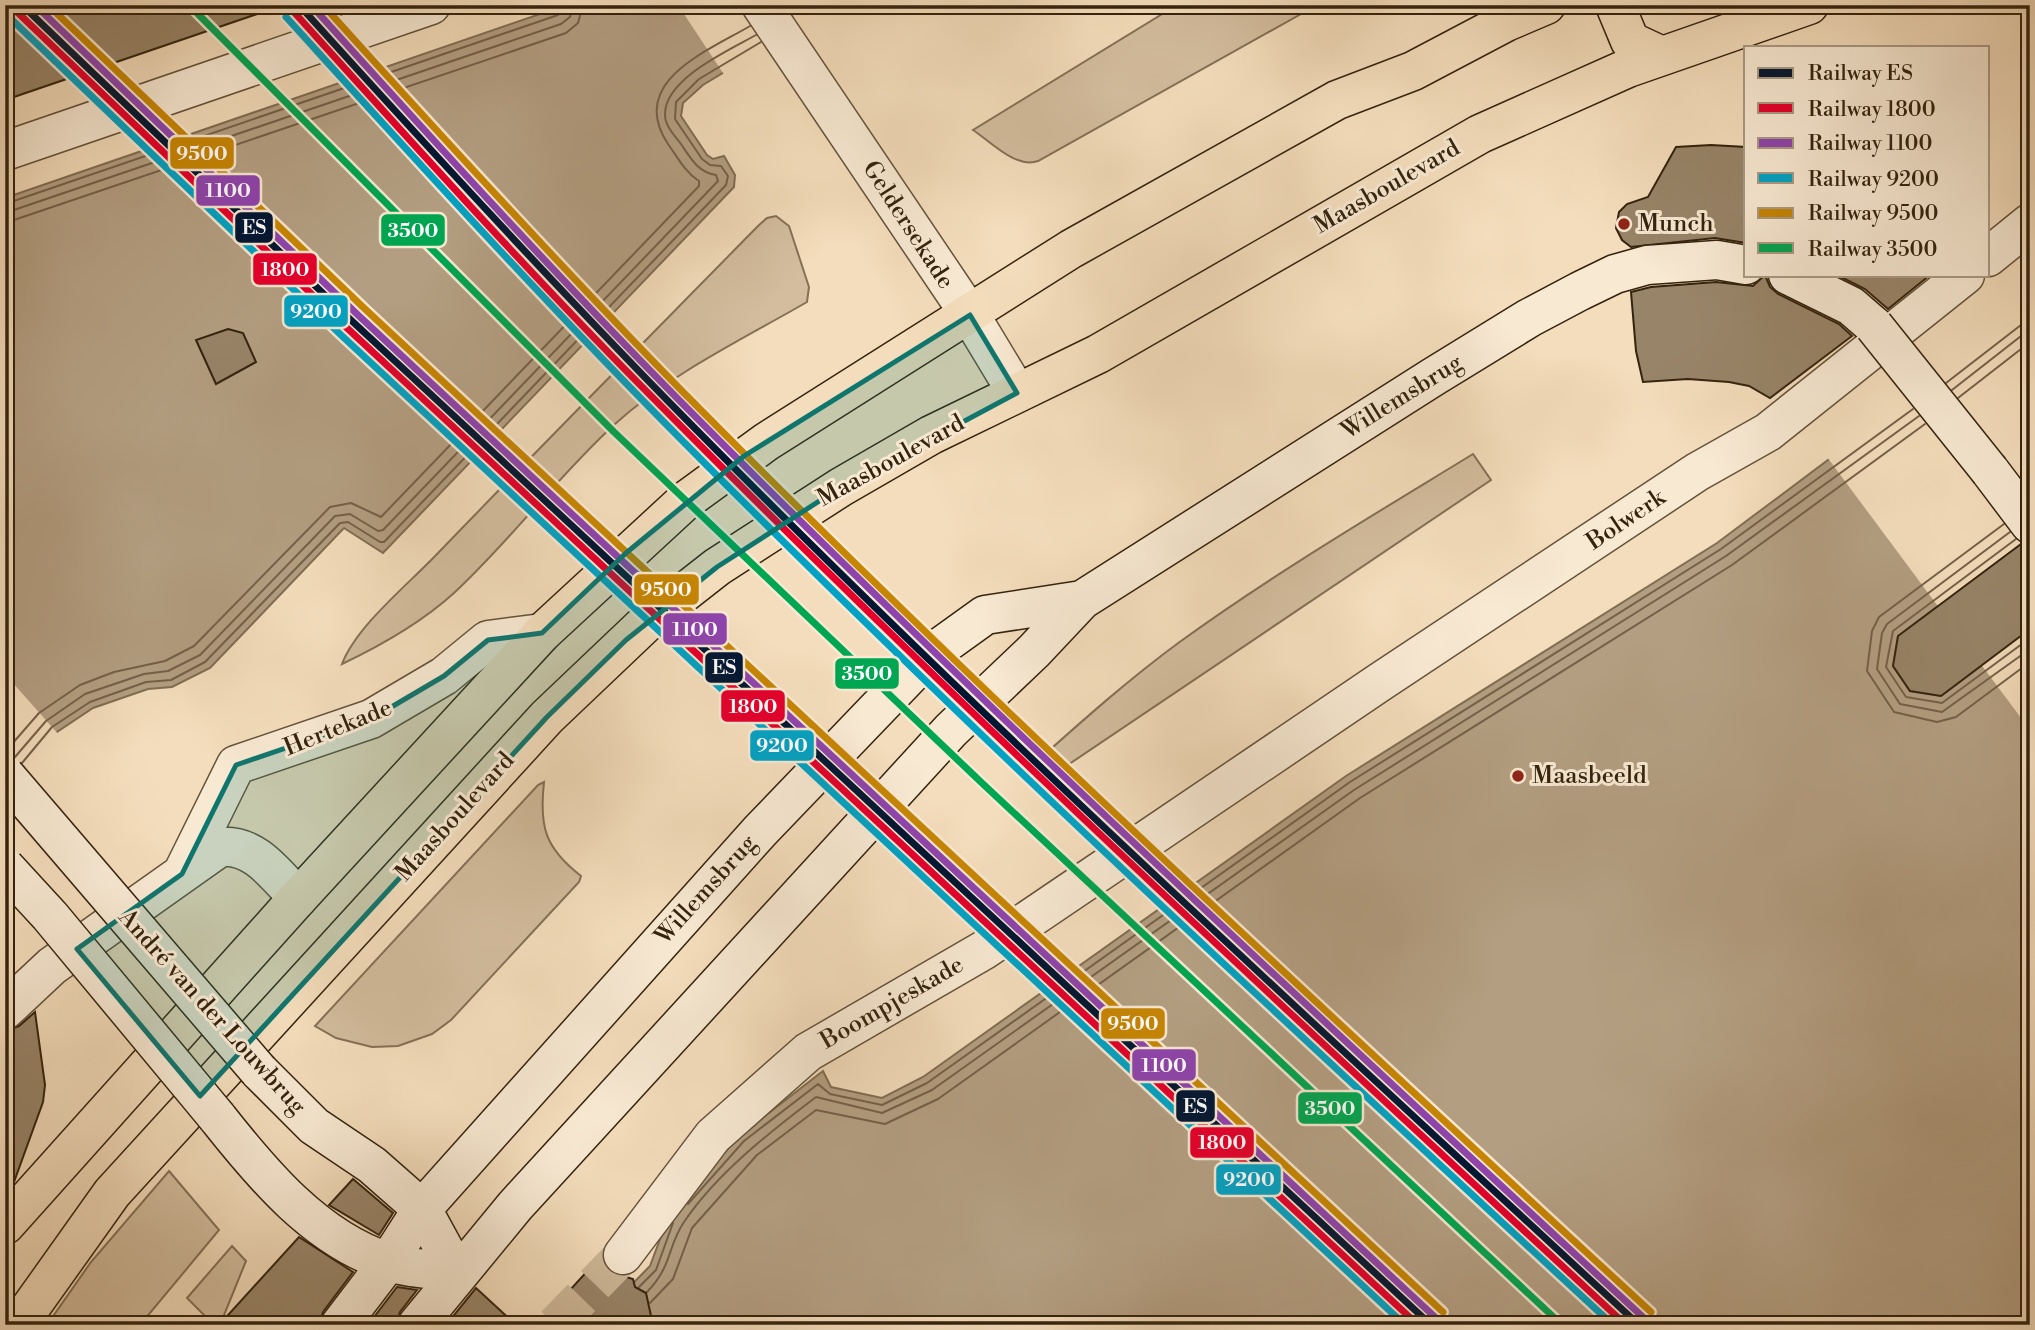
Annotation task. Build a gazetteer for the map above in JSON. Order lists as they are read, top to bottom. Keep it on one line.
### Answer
{"streets":{"main road":["Maasboulevard","Geldersekade","Willemsbrug","Bolwerk","Hertekade","Boompjeskade","André van der Louwbrug"]},"crossings":[["Maasboulevard","Geldersekade"],["Willemsbrug","André van der Louwbrug"],["Bolwerk","Boompjeskade"]],"places":["Munch","Maasbeeld"],"lines":["rail line ES","rail line 1100","rail line 9500","rail line 3500","rail line 1800","rail line 9200"],"legend":["Railway ES","Railway 1800","Railway 1100","Railway 9200","Railway 9500","Railway 3500"]}
